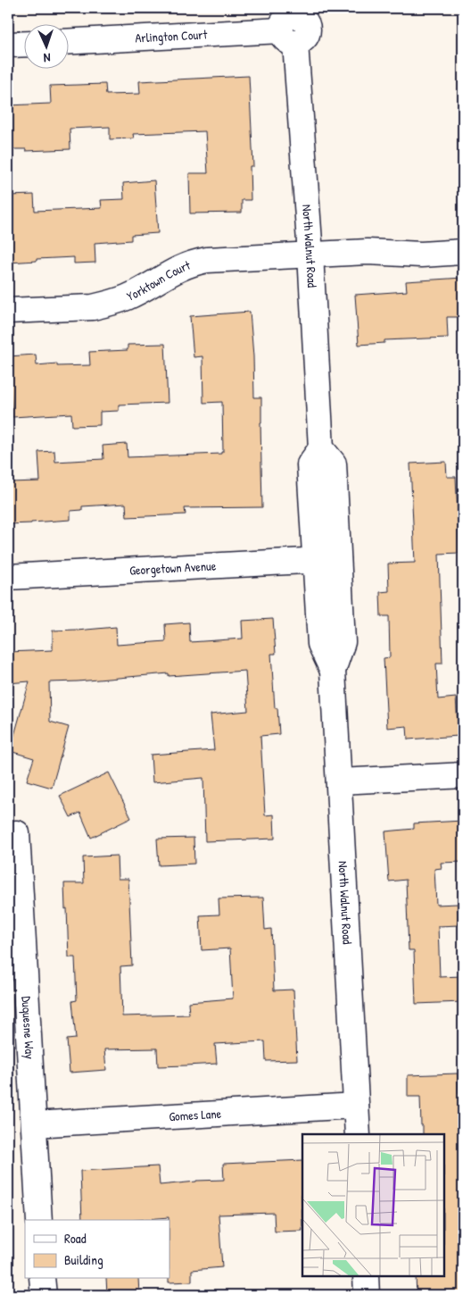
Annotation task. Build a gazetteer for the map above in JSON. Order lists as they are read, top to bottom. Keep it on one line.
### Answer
{"streets":{"street":["Arlington Court","North Walnut Road","Yorktown Court","Georgetown Avenue","Duquesne Way","Gomes Lane"]},"crossings":[["Arlington Court","North Walnut Road"],["North Walnut Road","Yorktown Court"],["North Walnut Road","Georgetown Avenue"],["North Walnut Road","Gomes Lane"],["Duquesne Way","Gomes Lane"]],"legend":["Road","Building"],"north":"bottom"}
